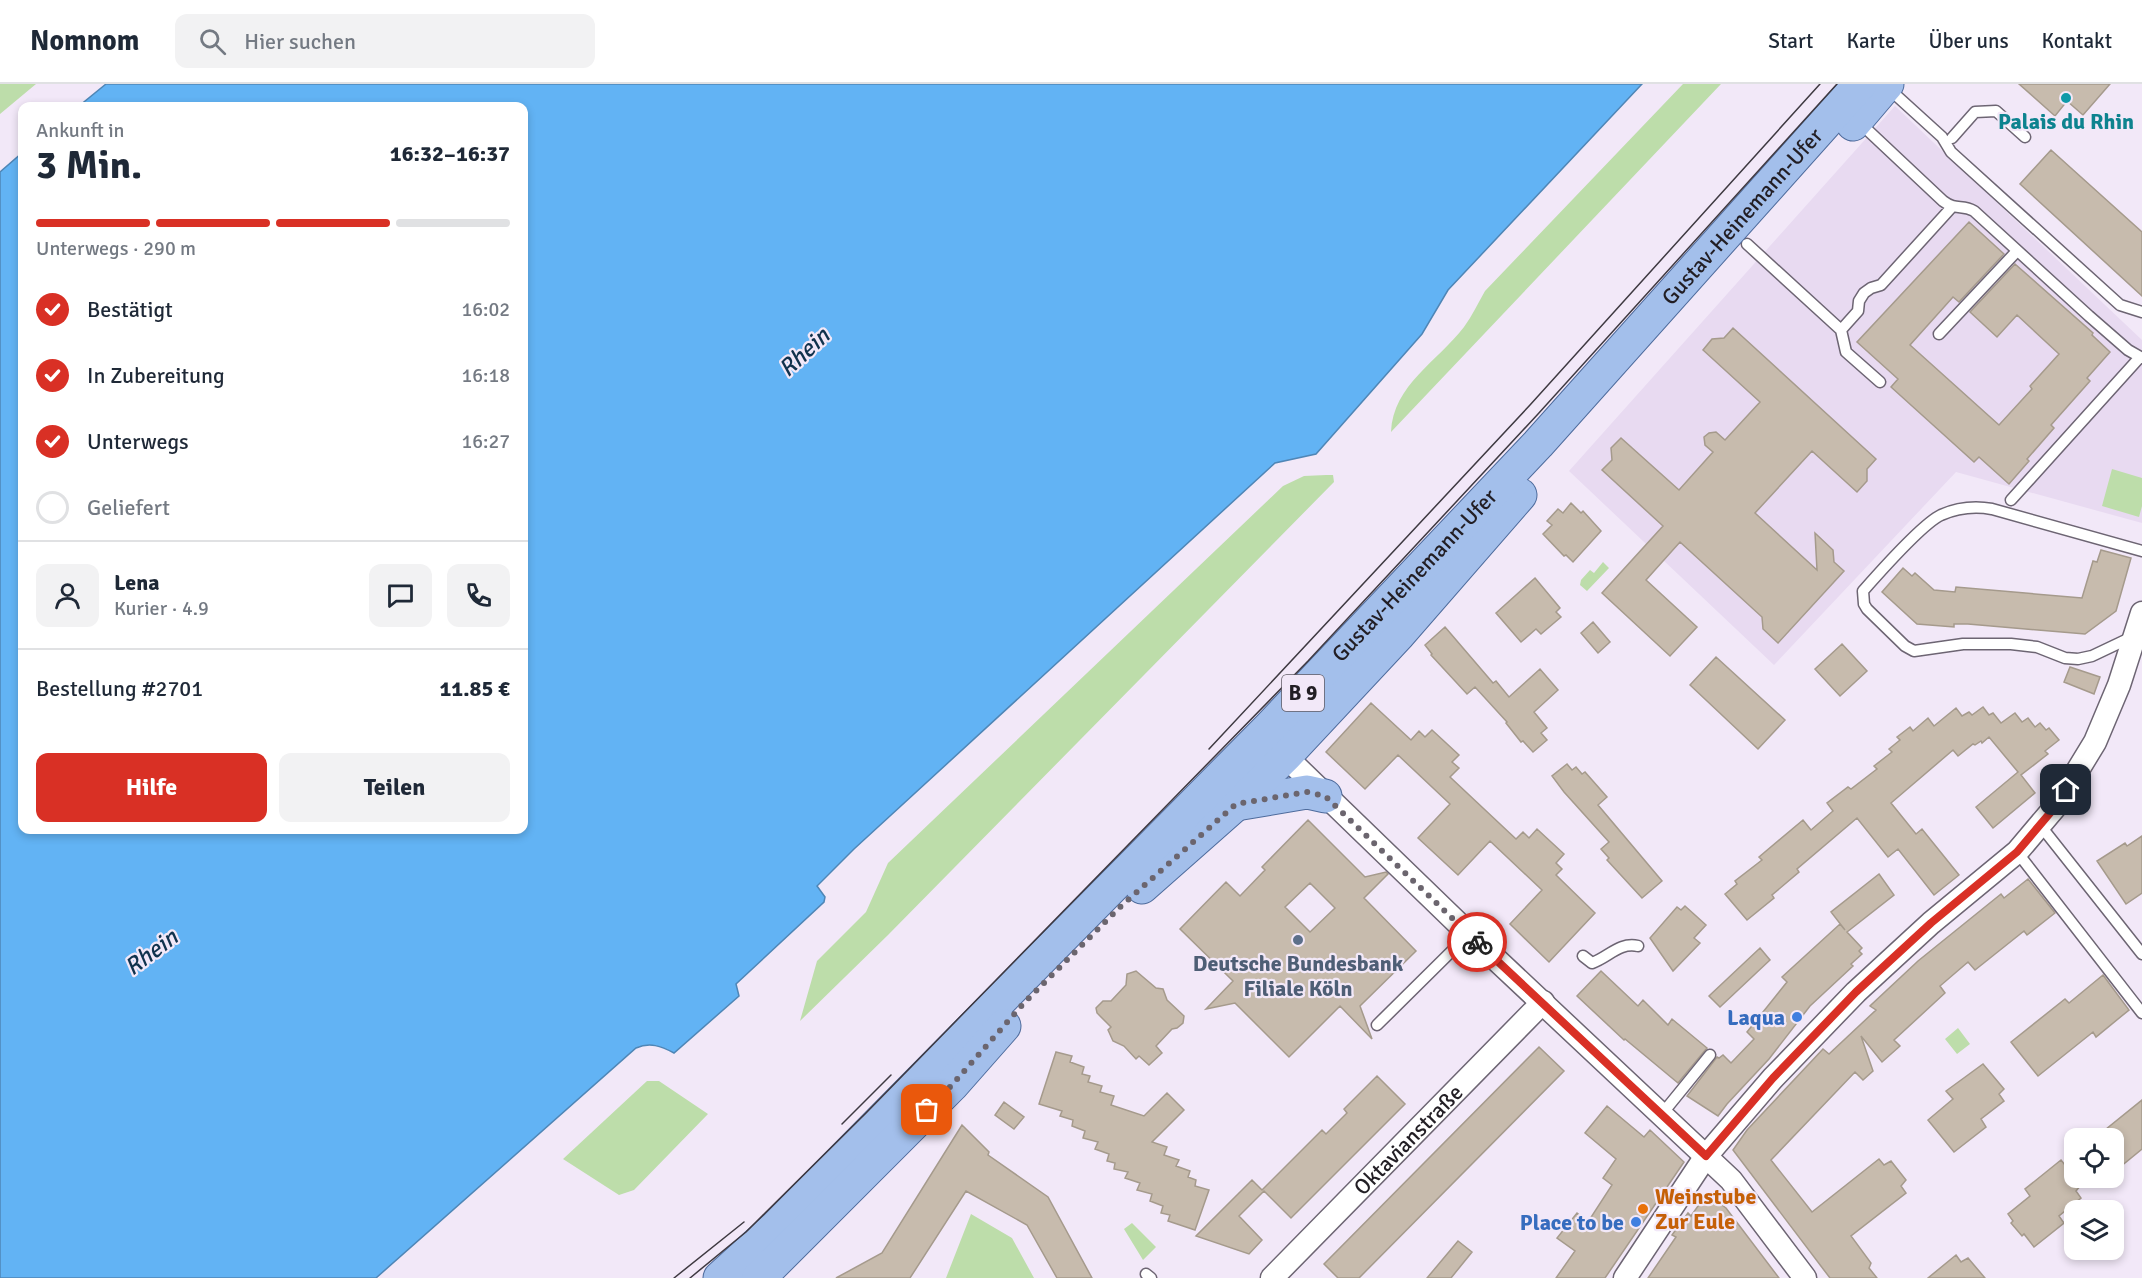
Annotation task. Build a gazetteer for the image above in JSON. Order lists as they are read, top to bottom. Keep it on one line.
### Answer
{"streets":{"main road":["Gustav-Heinemann-Ufer","B 9"],"street":["Oktavianstraße"]},"water":["Rhein"],"places":["Palais du Rhin","Deutsche Bundesbank Filiale Köln","Laqua","Weinstube Zur Eule","Place to be"],"page":{"header":"Nomnom","search":"Hier suchen","nav":["Start","Karte","Über uns","Kontakt"],"heading":["3 Min.","Ankunft in","16:32–16:37"],"panel":["Lena","Kurier · 4.9","Bestellung #2701","11.85 €"],"bar":"Unterwegs · 290 m","list":[["Bestätigt","16:02"],["In Zubereitung","16:18"],["Unterwegs","16:27"],"Geliefert"],"buttons":["Hilfe","Teilen"]}}
